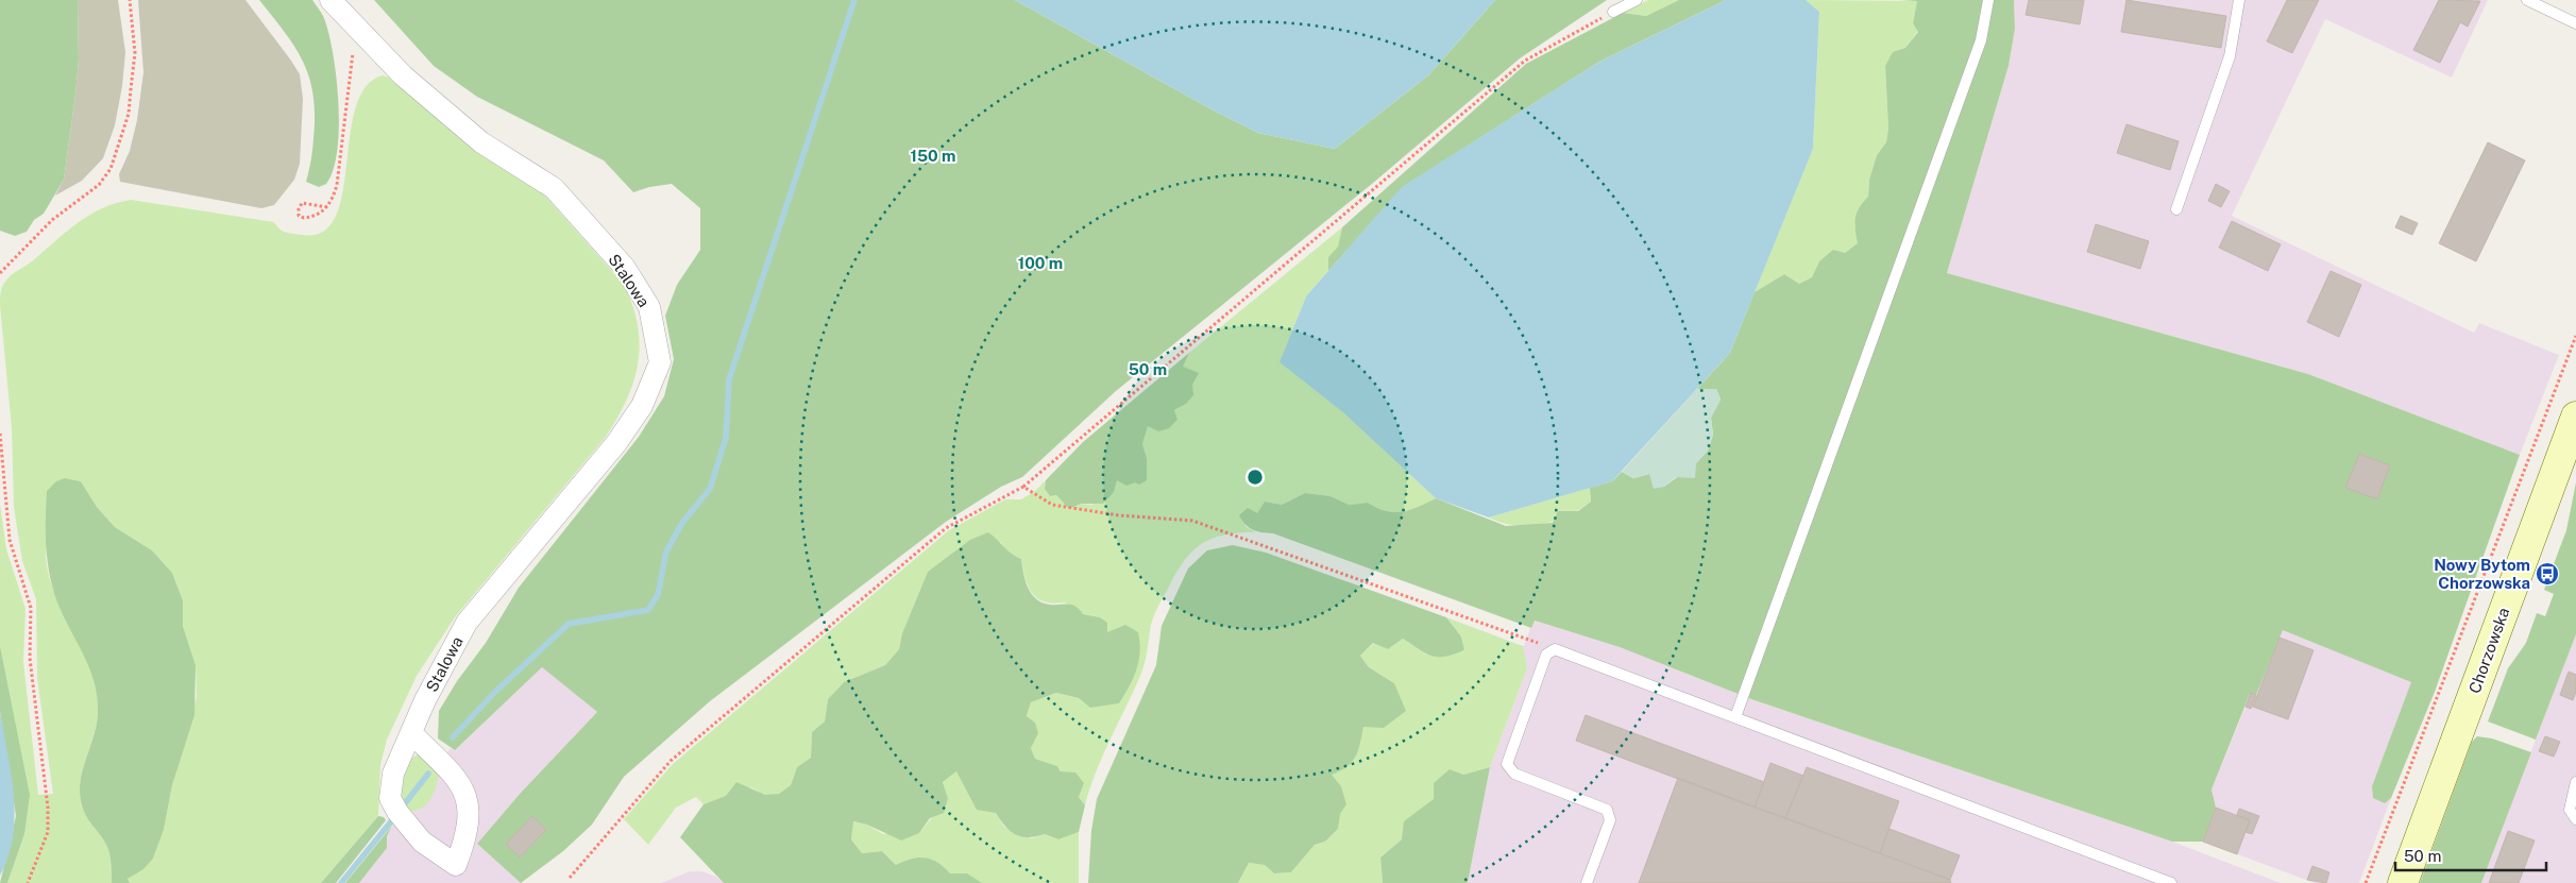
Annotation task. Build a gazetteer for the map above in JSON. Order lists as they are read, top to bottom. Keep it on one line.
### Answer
{"streets":{"street":["Stalowa","Chorzowska"]},"places":{"bus stop":["Nowy Bytom Chorzowska"]},"scale_bar":"50 m","rings":["150 m","100 m","50 m"]}
